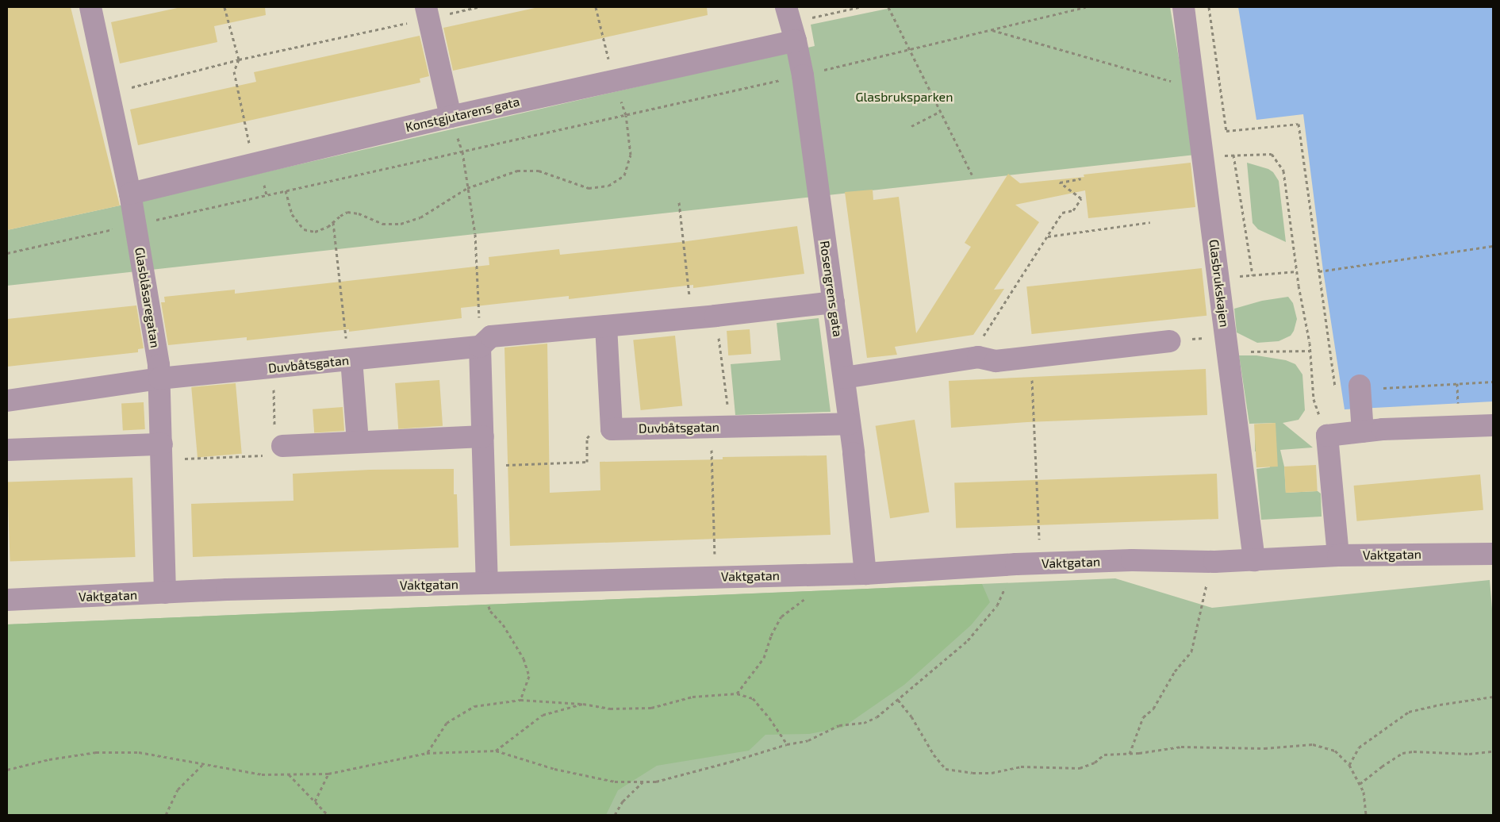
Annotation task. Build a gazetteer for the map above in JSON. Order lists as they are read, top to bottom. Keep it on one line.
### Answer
{"streets":{"street":["Konstgjutarens gata","Glasbrukskajen","Rosengrens gata","Glasblåsaregatan","Duvbåtsgatan","Vaktgatan"]},"crossings":[["Konstgjutarens gata","Rosengrens gata"],["Konstgjutarens gata","Glasblåsaregatan"],["Glasbrukskajen","Vaktgatan"],["Rosengrens gata","Duvbåtsgatan"],["Rosengrens gata","Vaktgatan"],["Glasblåsaregatan","Duvbåtsgatan"],["Glasblåsaregatan","Vaktgatan"]],"parks":["Glasbruksparken"]}
